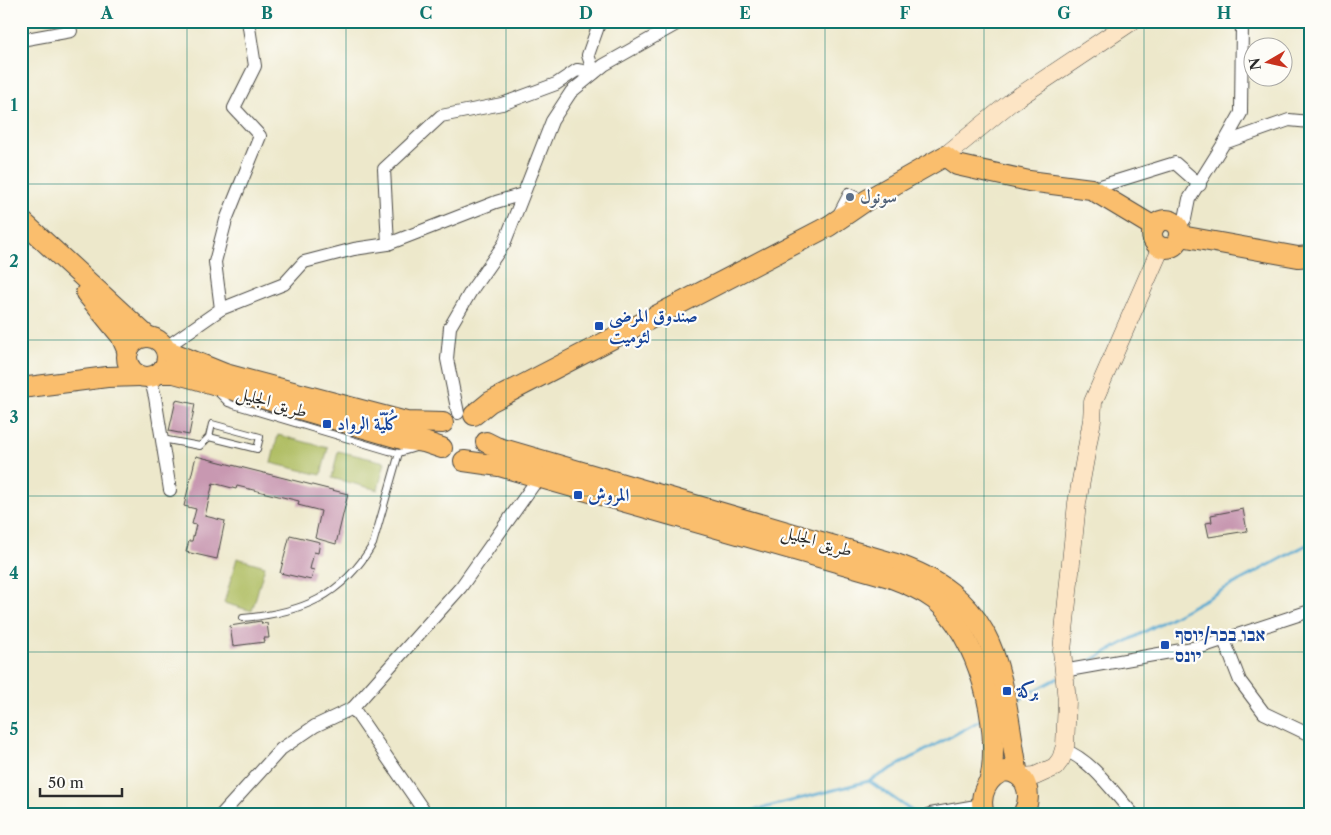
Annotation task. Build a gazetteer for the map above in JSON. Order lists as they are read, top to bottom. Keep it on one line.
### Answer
{"streets":{"main road":["طريق الجليل"]},"places":{"other":["سونول"],"transit":["صندوق المرضى لئوميت","كُلّيّة الرواد","المروش","אבו בכר/יוסף יונס","بركة"]},"scale_bar":"50 m","north":"left","grid":{"columns":["A","B","C","D","E","F","G","H"],"rows":["1","2","3","4","5"]}}
